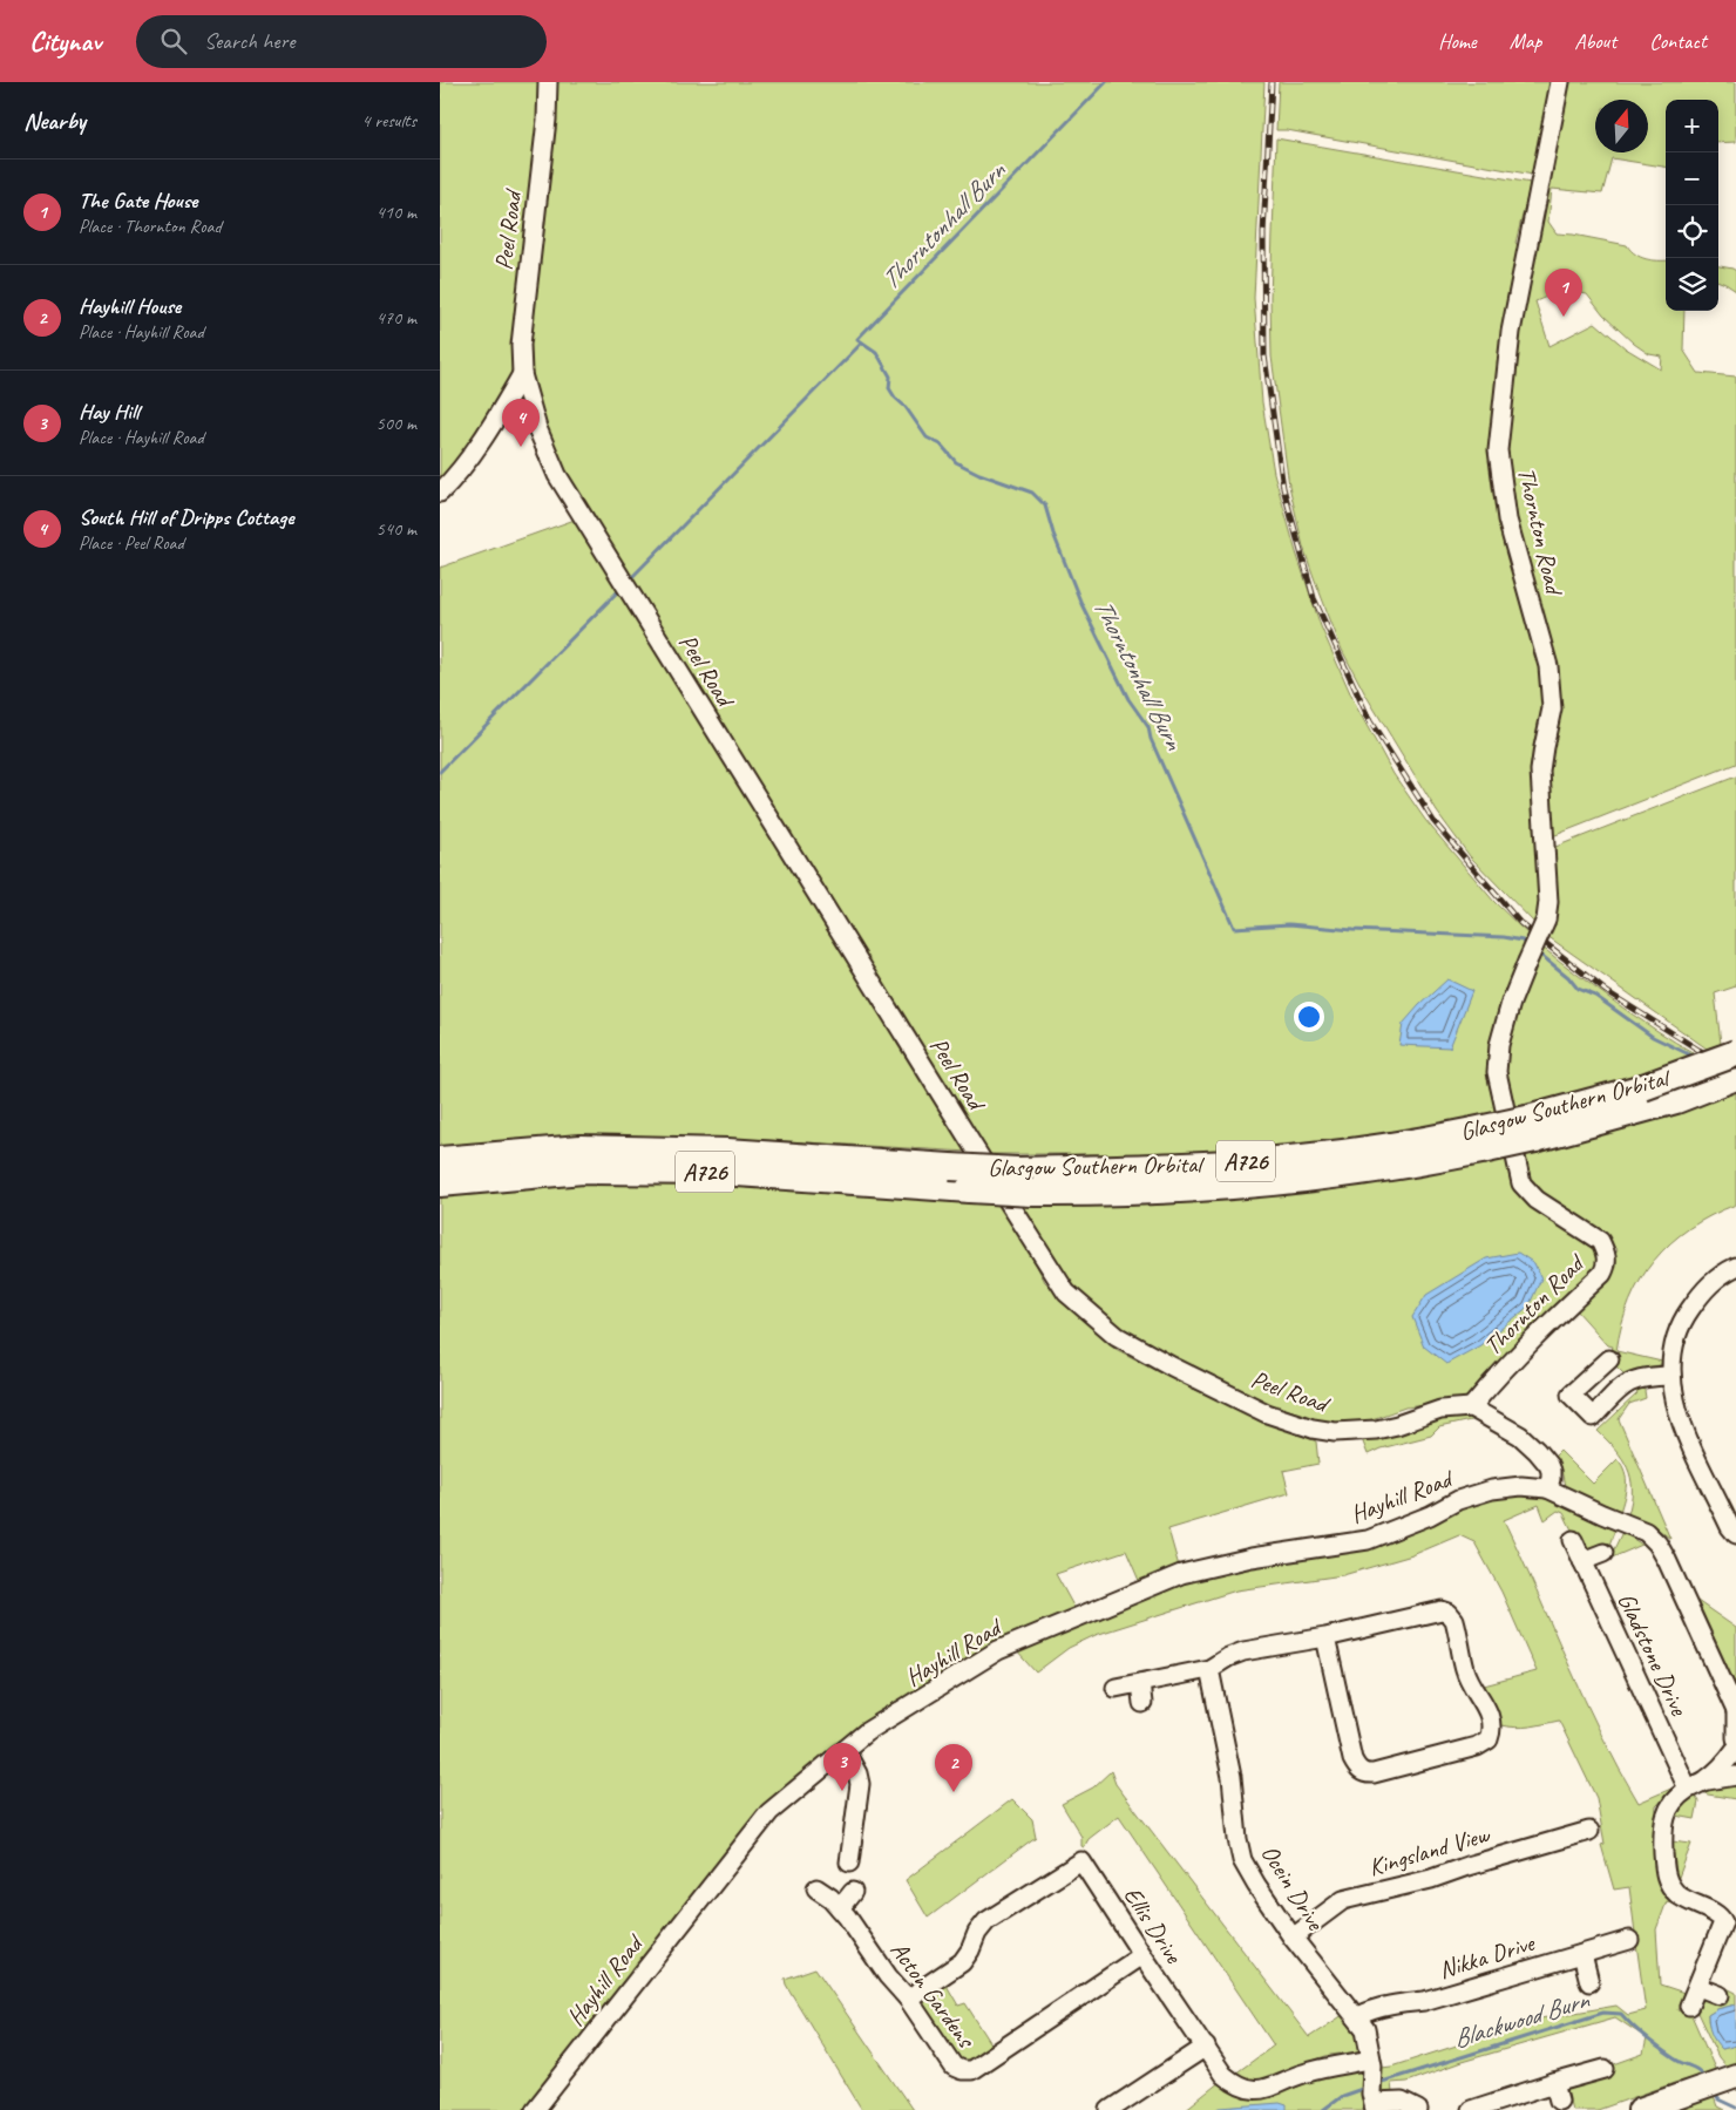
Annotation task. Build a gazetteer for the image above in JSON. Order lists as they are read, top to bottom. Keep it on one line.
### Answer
{"streets":{"highway":["Glasgow Southern Orbital","A726"],"street":["Peel Road","Thornton Road","Hayhill Road","Gladstone Drive","Kingsland View","Ocein Drive","Ellis Drive","Nikka Drive","Acton Gardens"]},"crossings":[["Peel Road","Thornton Road"],["Kingsland View","Ocein Drive"],["Ocein Drive","Ellis Drive"],["Ocein Drive","Nikka Drive"],["Ellis Drive","Acton Gardens"]],"water":["Thorntonhall Burn","Blackwood Burn"],"north":"top","page":{"header":"Citynav","search":"Search here","nav":["Home","Map","About","Contact"],"heading":["Nearby","4 results"],"map_buttons":["+","−"],"list":[{"mark":"1","name":"The Gate House","note":"Place · Thornton Road","value":"410 m"},{"mark":"2","name":"Hayhill House","note":"Place · Hayhill Road","value":"470 m"},{"mark":"3","name":"Hay Hill","note":"Place · Hayhill Road","value":"500 m"},{"mark":"4","name":"South Hill of Dripps Cottage","note":"Place · Peel Road","value":"540 m"}],"pins":["1","4","3","2"]}}
